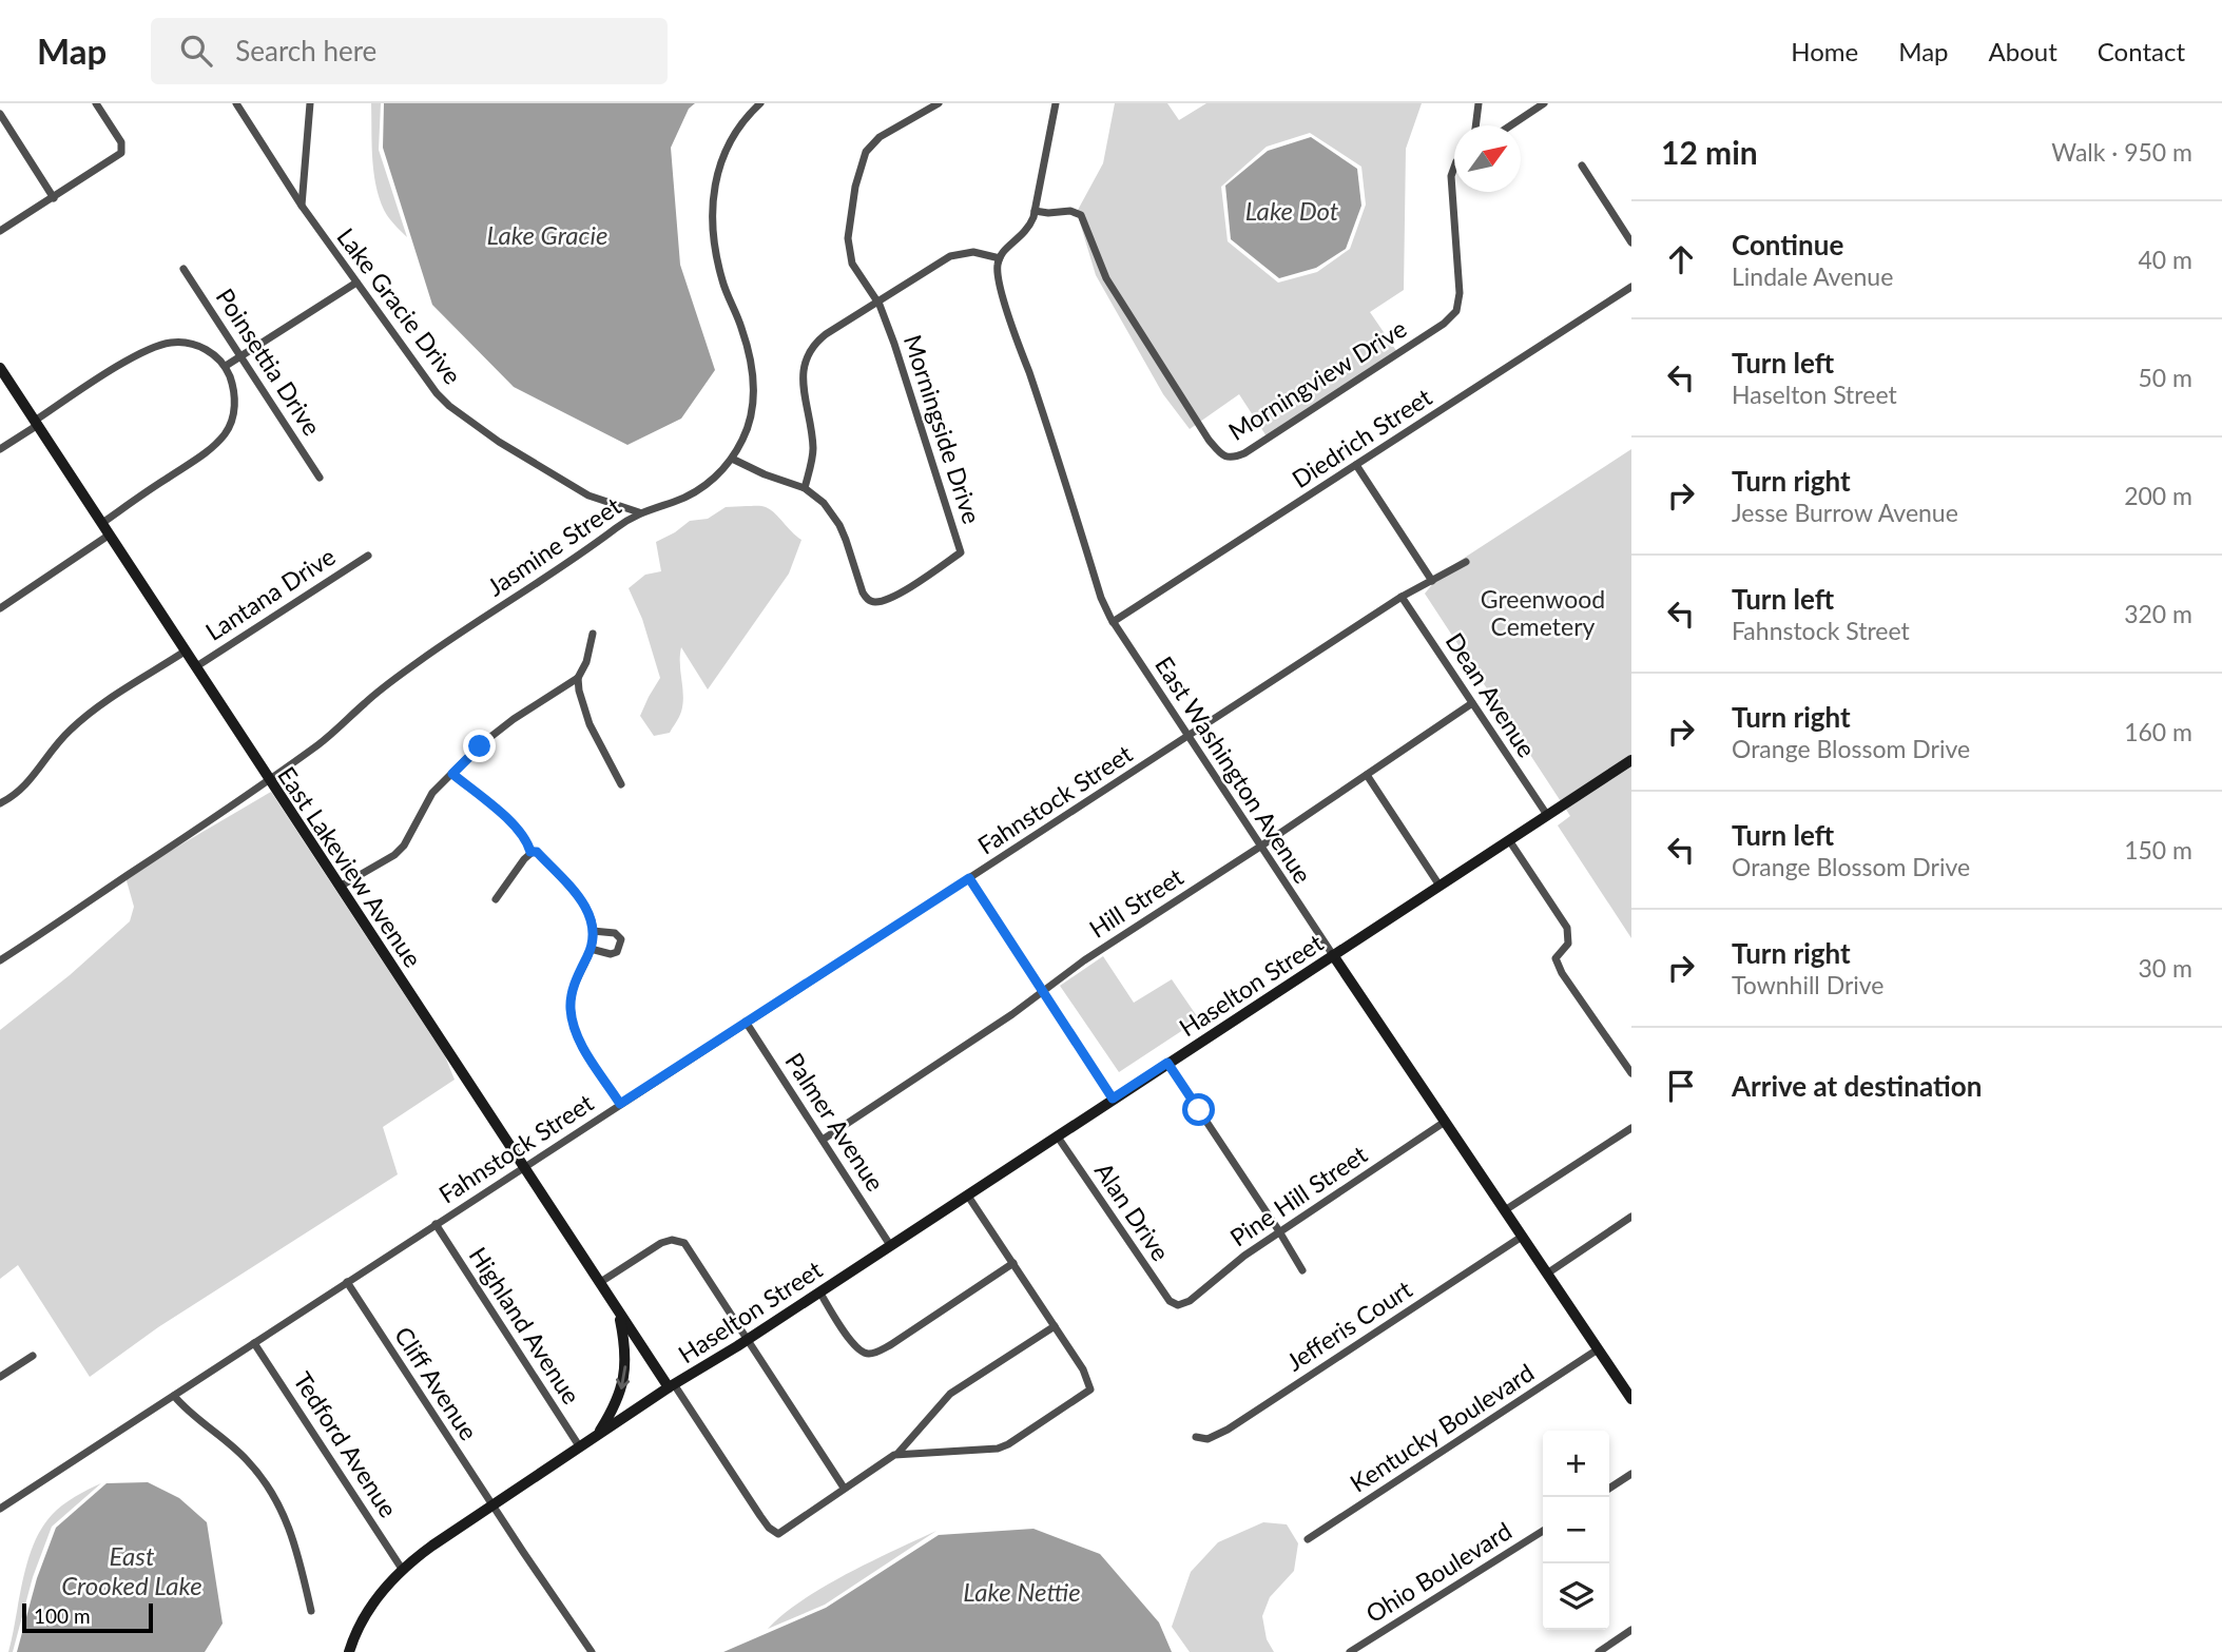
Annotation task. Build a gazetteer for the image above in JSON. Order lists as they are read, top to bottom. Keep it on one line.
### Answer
{"streets":{"street":["Lake Gracie Drive","Poinsettia Drive","Morningview Drive","Morningside Drive","Diedrich Street","Jasmine Street","Lantana Drive","Dean Avenue","East Washington Avenue","Fahnstock Street","East Lakeview Avenue","Hill Street","Haselton Street","Palmer Avenue","Pine Hill Street","Alan Drive","Highland Avenue","Jefferis Court","Cliff Avenue","Kentucky Boulevard","Tedford Avenue","Ohio Boulevard"]},"crossings":[["Lake Gracie Drive","Jasmine Street"],["Diedrich Street","East Washington Avenue"],["Jasmine Street","East Lakeview Avenue"],["Lantana Drive","East Lakeview Avenue"],["Dean Avenue","Fahnstock Street"],["Dean Avenue","Hill Street"],["Dean Avenue","Haselton Street"],["East Washington Avenue","Fahnstock Street"],["East Washington Avenue","Hill Street"],["East Washington Avenue","Haselton Street"],["East Washington Avenue","Pine Hill Street"],["East Washington Avenue","Jefferis Court"],["East Washington Avenue","Kentucky Boulevard"],["Fahnstock Street","East Lakeview Avenue"],["Fahnstock Street","Palmer Avenue"],["Fahnstock Street","Highland Avenue"],["Fahnstock Street","Cliff Avenue"],["Fahnstock Street","Tedford Avenue"],["East Lakeview Avenue","Haselton Street"],["Hill Street","Palmer Avenue"],["Haselton Street","Palmer Avenue"],["Haselton Street","Alan Drive"],["Haselton Street","Highland Avenue"],["Haselton Street","Cliff Avenue"],["Haselton Street","Tedford Avenue"],["Pine Hill Street","Alan Drive"]],"water":["Lake Dot","Lake Gracie","East Crooked Lake","Lake Nettie"],"parks":["Greenwood Cemetery"],"scale_bar":"100 m","north":"top right","page":{"header":"Map","search":"Search here","nav":["Home","Map","About","Contact"],"heading":["12 min","Walk · 950 m"],"list":[["Continue","Lindale Avenue","40 m"],["Turn left","Haselton Street","50 m"],["Turn right","Jesse Burrow Avenue","200 m"],["Turn left","Fahnstock Street","320 m"],["Turn right","Orange Blossom Drive","160 m"],["Turn left","Orange Blossom Drive","150 m"],["Turn right","Townhill Drive","30 m"],"Arrive at destination"],"map_buttons":["+","−"],"scale":"100 m"}}
